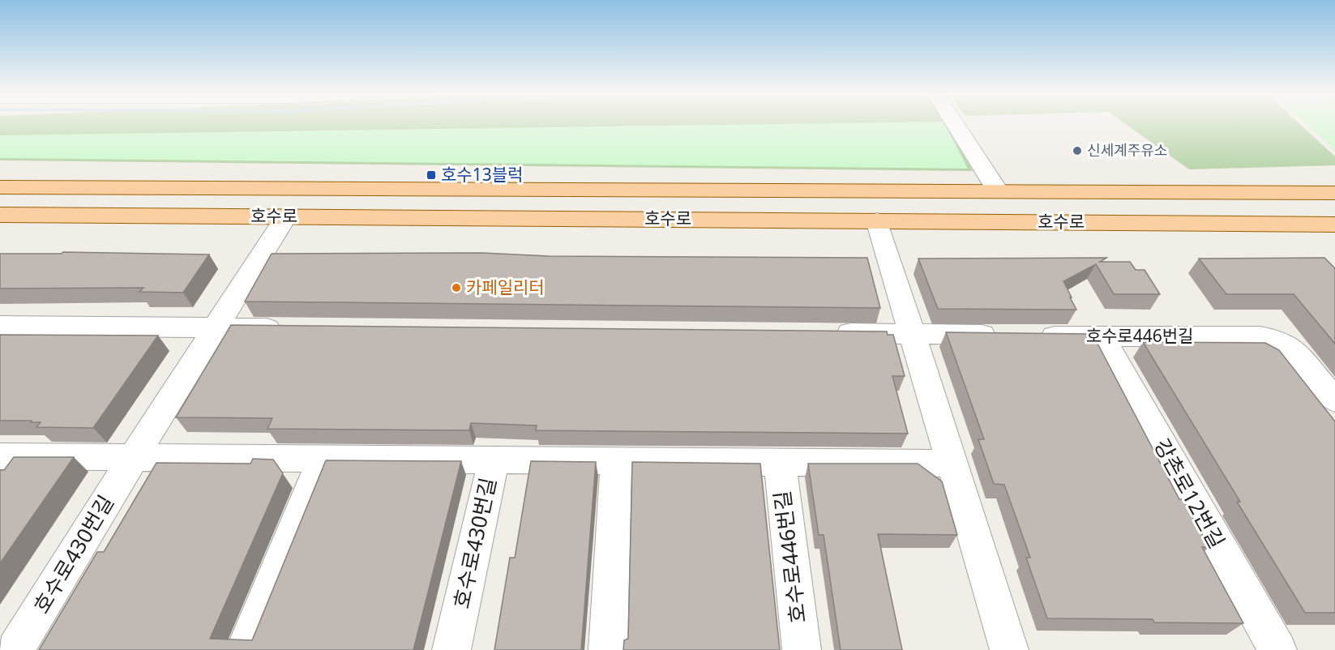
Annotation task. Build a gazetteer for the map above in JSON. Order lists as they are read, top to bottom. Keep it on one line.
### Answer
{"streets":{"main road":["호수로"],"street":["호수로446번길","강촌로12번길","호수로430번길"]},"crossings":[["호수로","호수로430번길"],["호수로446번길","강촌로12번길"]],"places":{"other":["신세계주유소","카페일리터"],"transit":["호수13블럭"]}}
